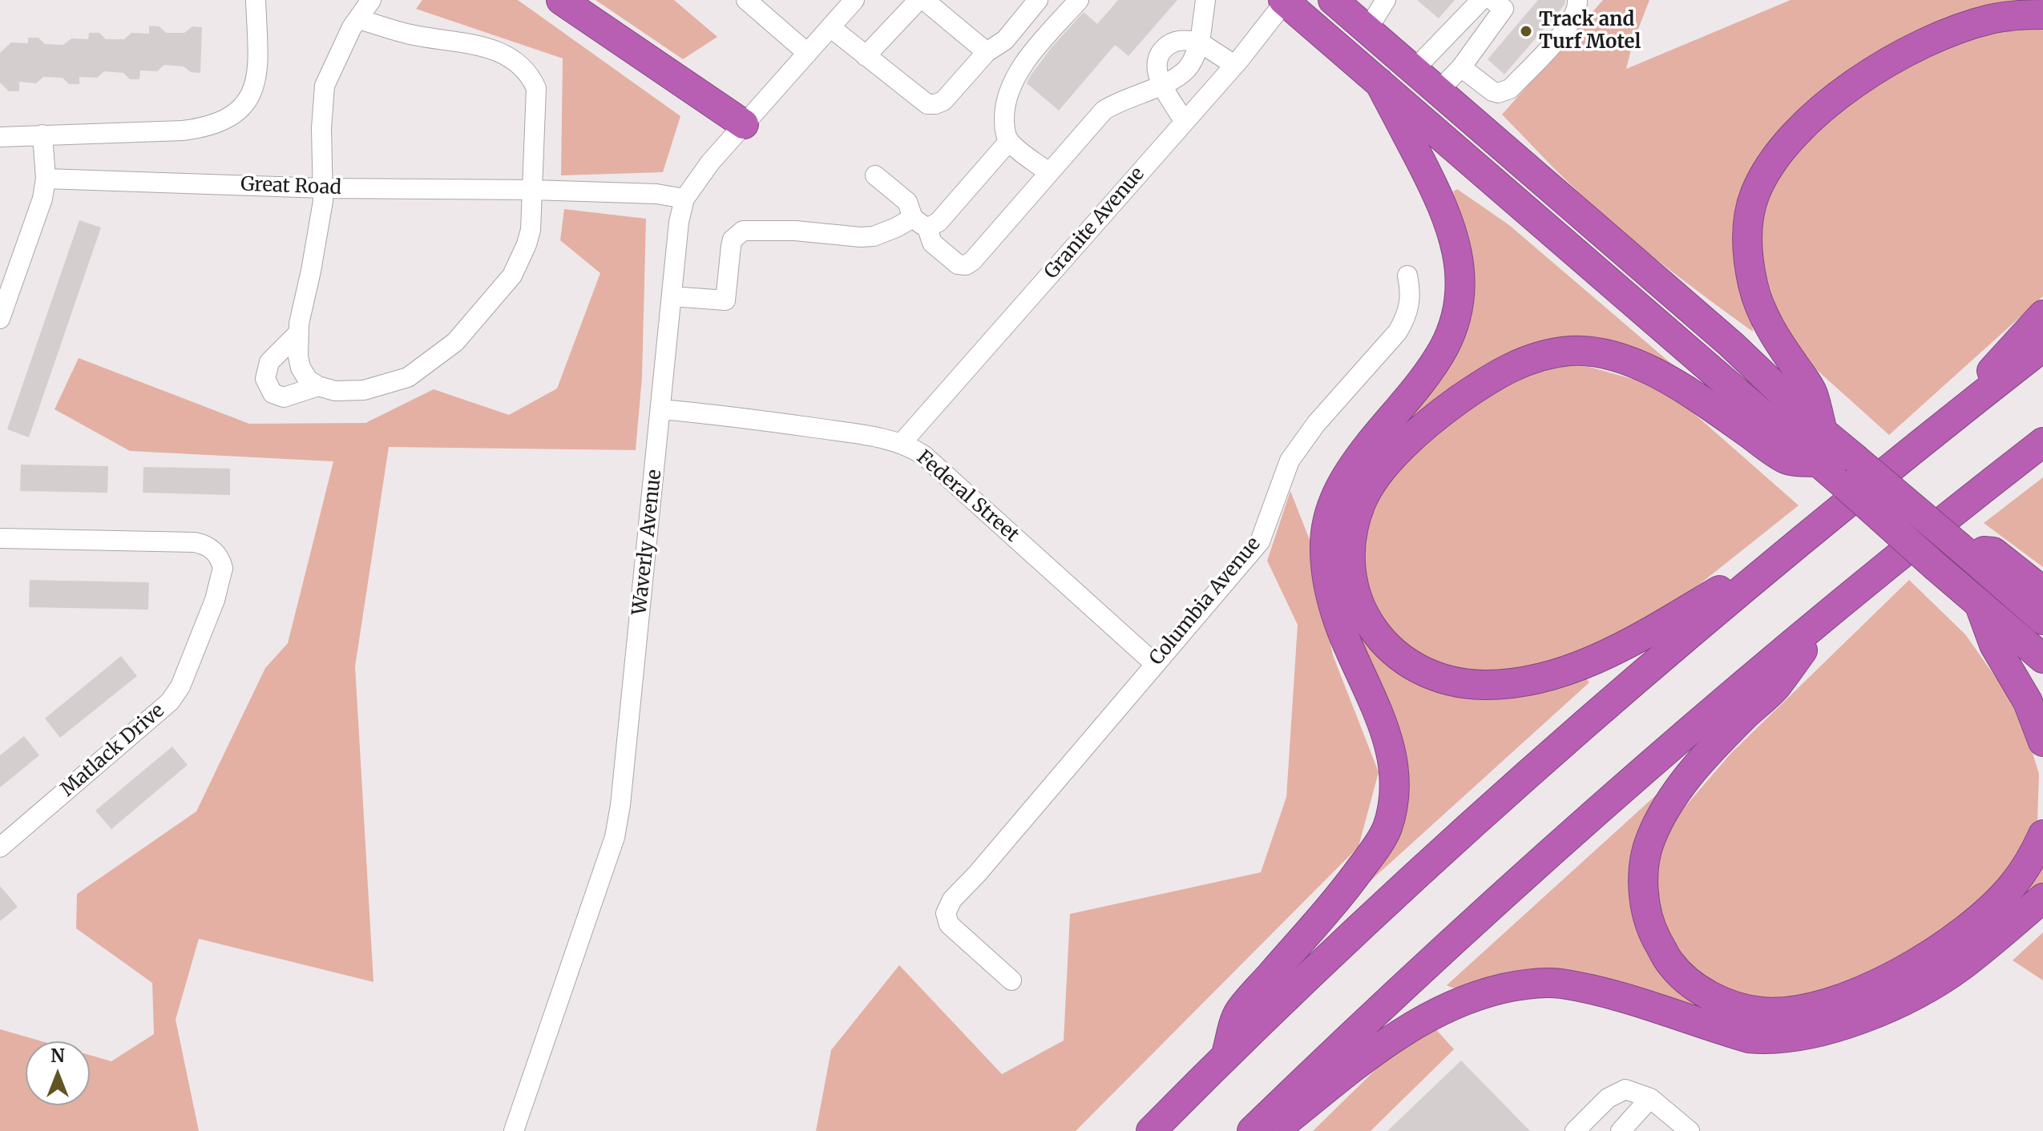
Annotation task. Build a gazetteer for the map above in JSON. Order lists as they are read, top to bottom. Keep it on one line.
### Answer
{"streets":{"street":["Great Road","Granite Avenue","Federal Street","Waverly Avenue","Columbia Avenue","Matlack Drive"]},"crossings":[["Great Road","Waverly Avenue"],["Granite Avenue","Federal Street"],["Federal Street","Waverly Avenue"],["Federal Street","Columbia Avenue"]],"places":["Track and Turf Motel"],"north":"top"}
